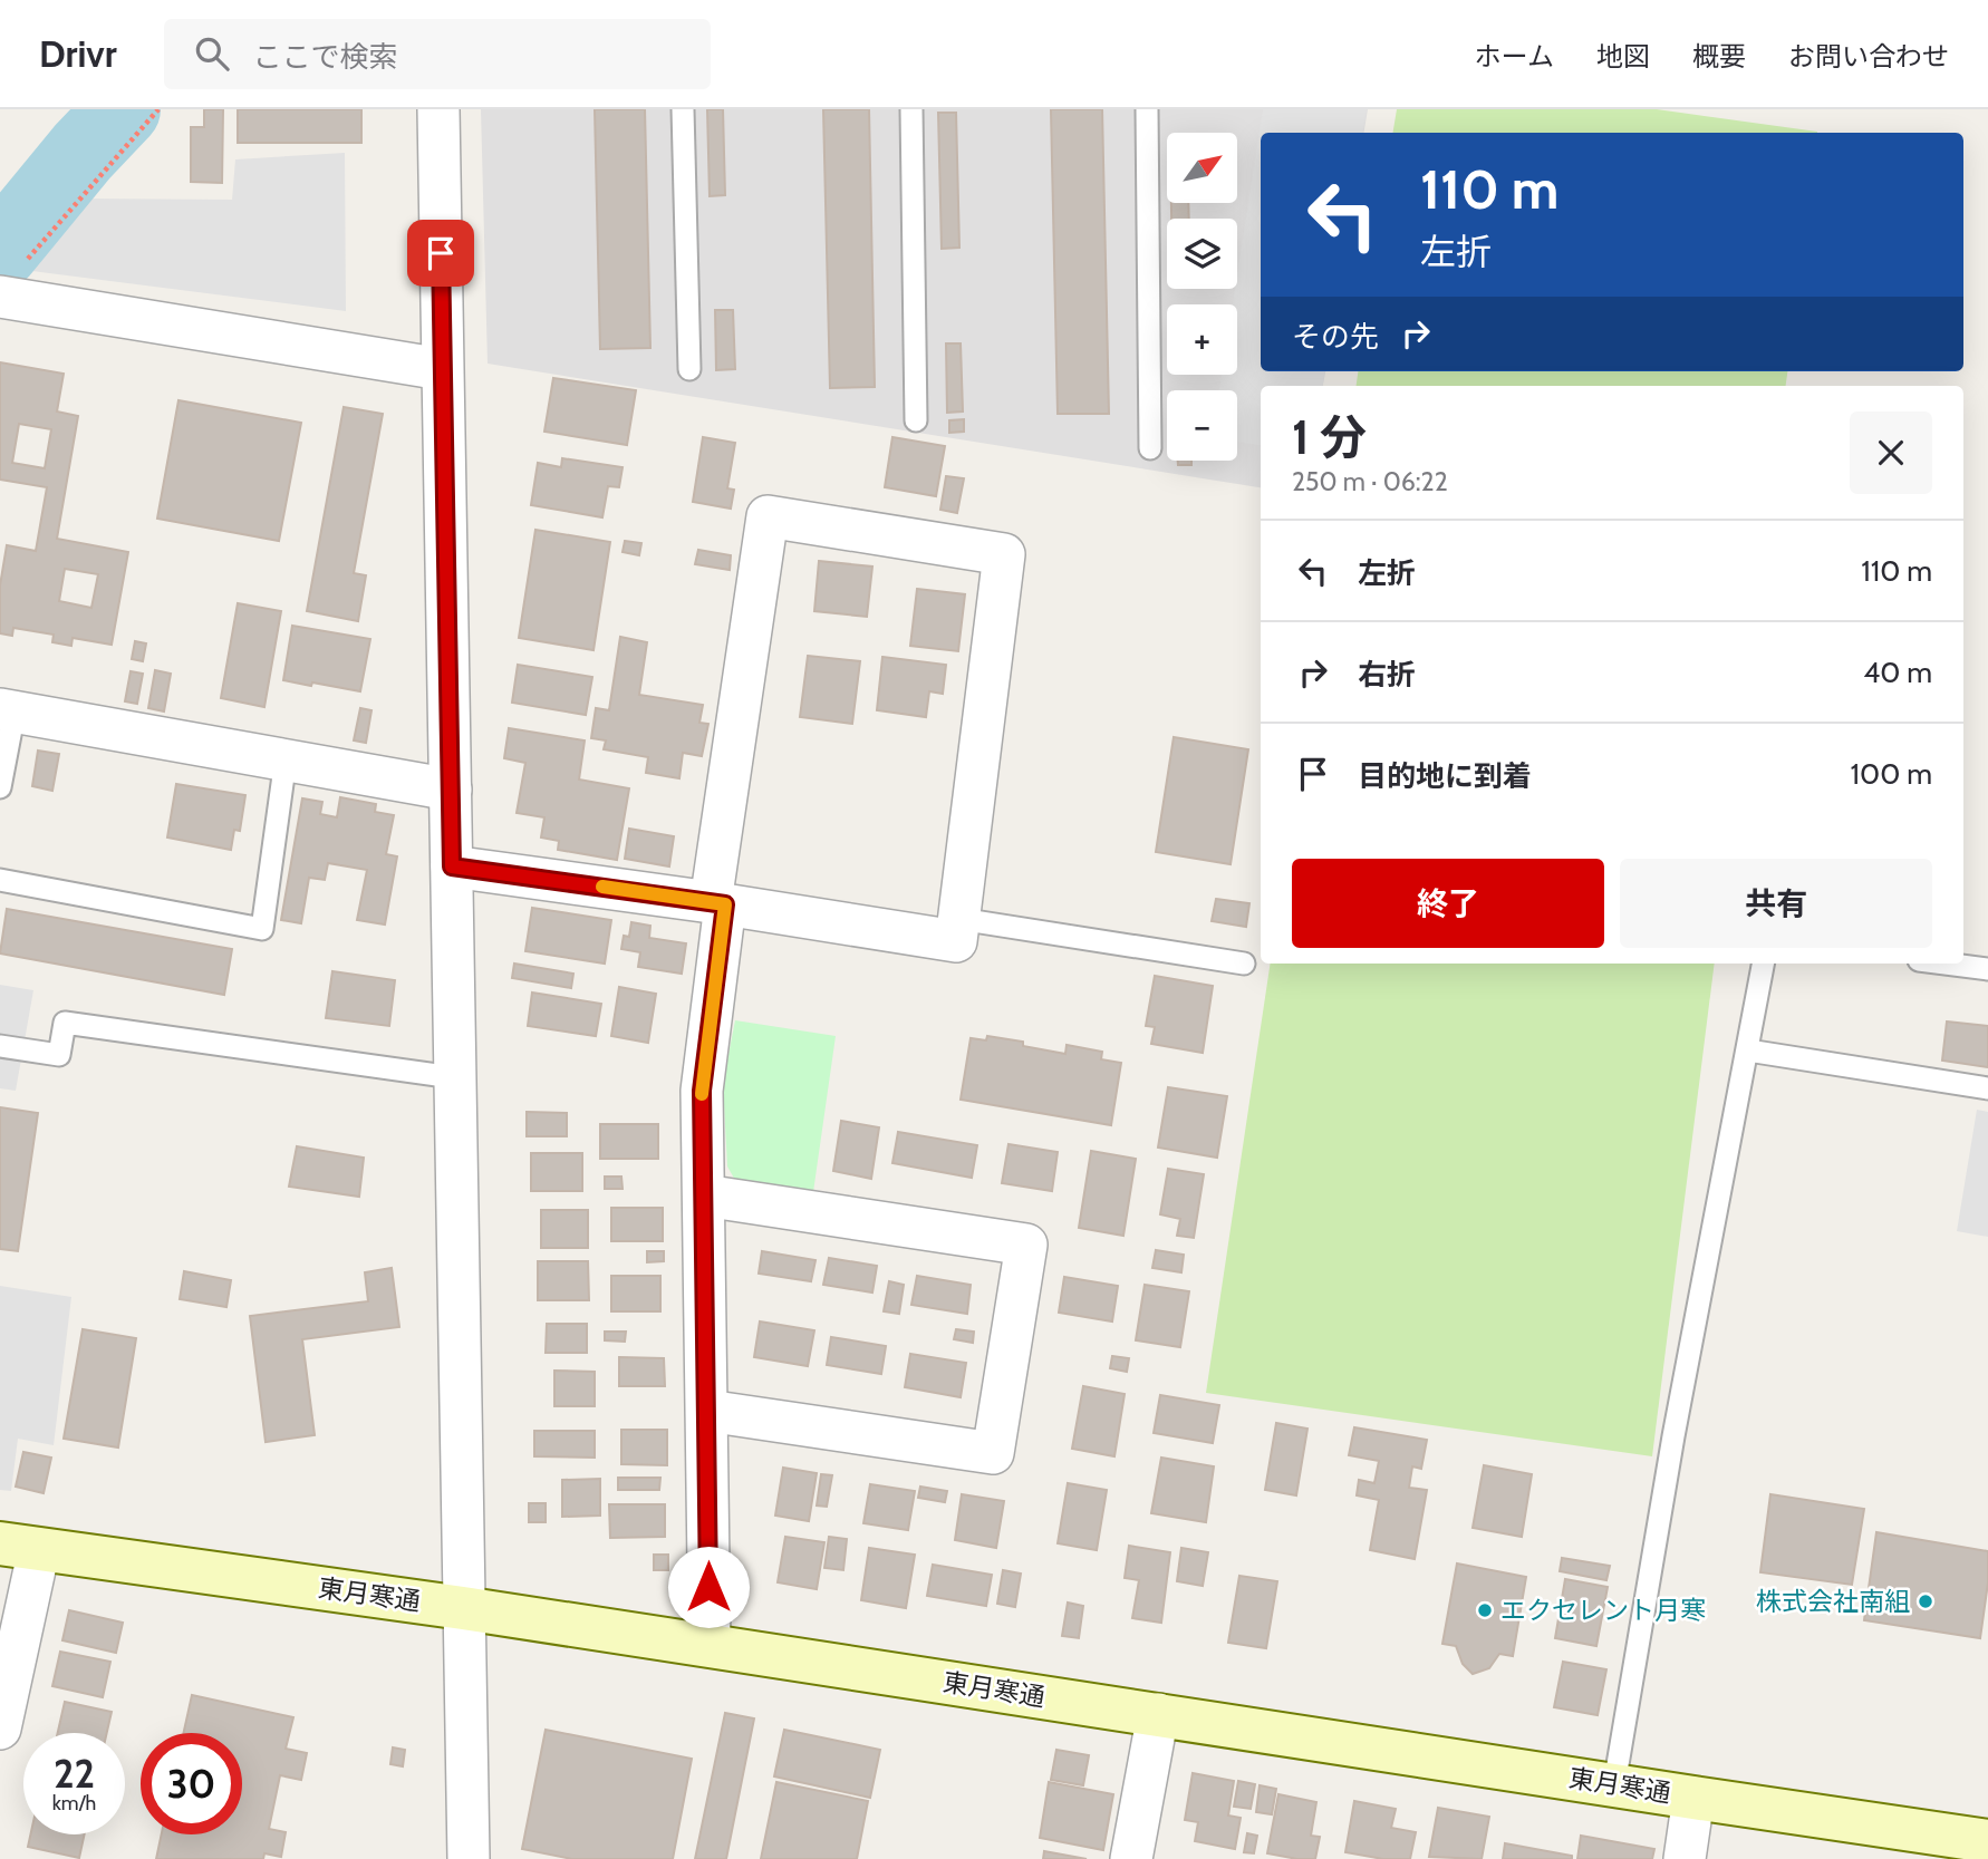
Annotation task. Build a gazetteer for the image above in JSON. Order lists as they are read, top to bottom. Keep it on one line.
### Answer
{"streets":{"street":["東月寒通"]},"places":["株式会社南組","エクセレント月寒"],"north":"top right","page":{"header":"Drivr","search":"ここで検索","nav":["ホーム","地図","概要","お問い合わせ"],"map_buttons":["+","−"],"turn":["110 m","左折"],"then":"その先","heading":["1 分","250 m · 06:22"],"list":[{"name":"左折","value":"110 m"},{"name":"右折","value":"40 m"},{"name":"目的地に到着","value":"100 m"}],"buttons":["終了","共有"],"speed":"22 km/h","limit":"30"}}
